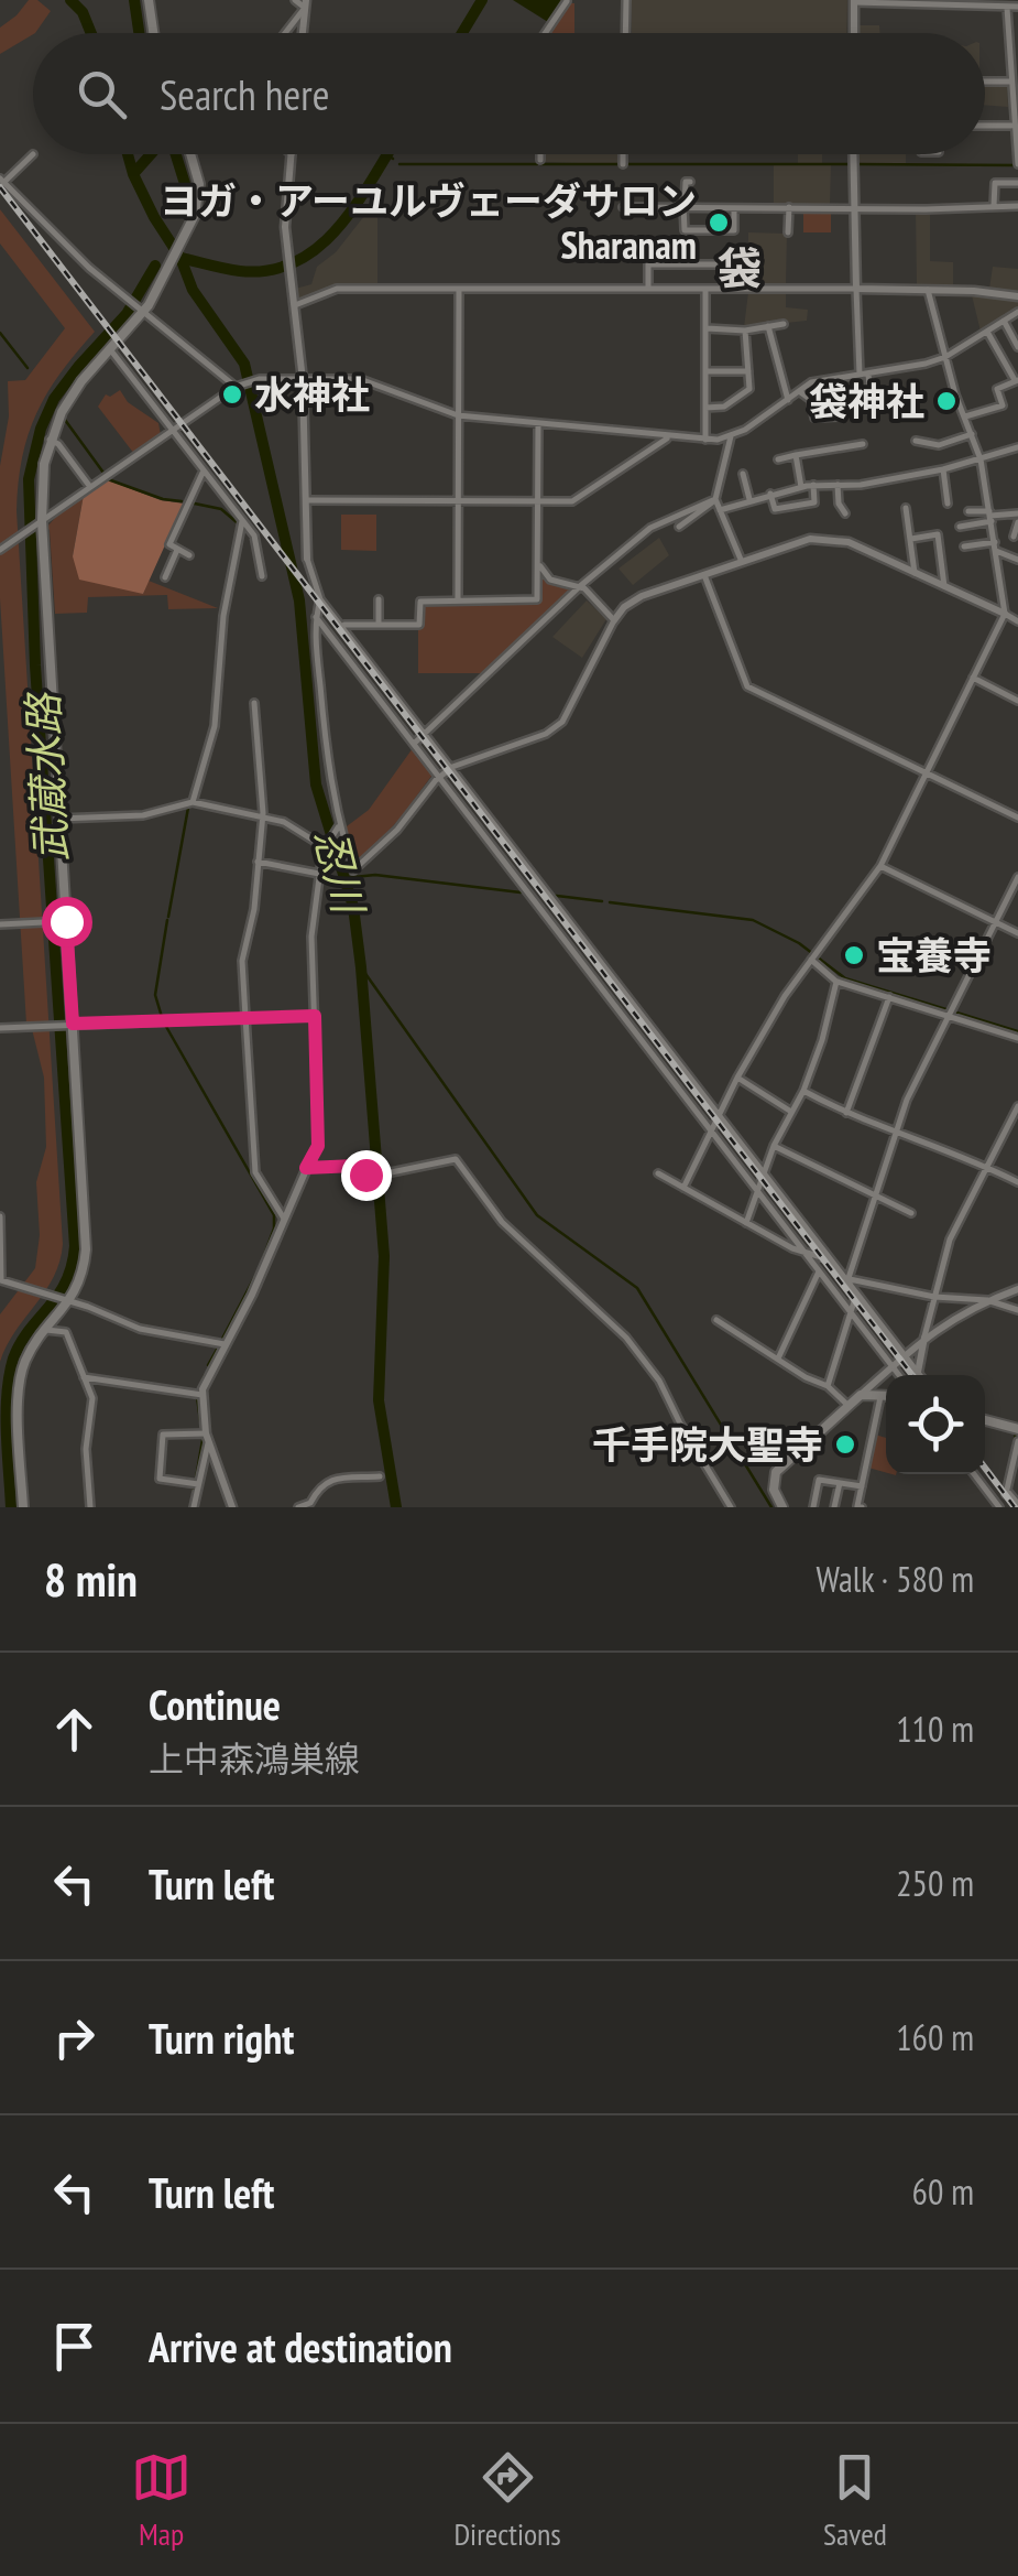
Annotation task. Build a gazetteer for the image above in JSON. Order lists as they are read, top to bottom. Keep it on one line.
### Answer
{"districts":["袋"],"water":["武蔵水路","忍川"],"places":["ヨガ・アーユルヴェーダサロン Sharanam","水神社","袋神社","宝養寺","千手院大聖寺"],"page":{"search":"Search here","heading":["8 min","Walk · 580 m"],"list":[["Continue","上中森鴻巣線","110 m"],["Turn left","250 m"],["Turn right","160 m"],["Turn left","60 m"],"Arrive at destination"],"nav":["Map","Directions","Saved"]}}
